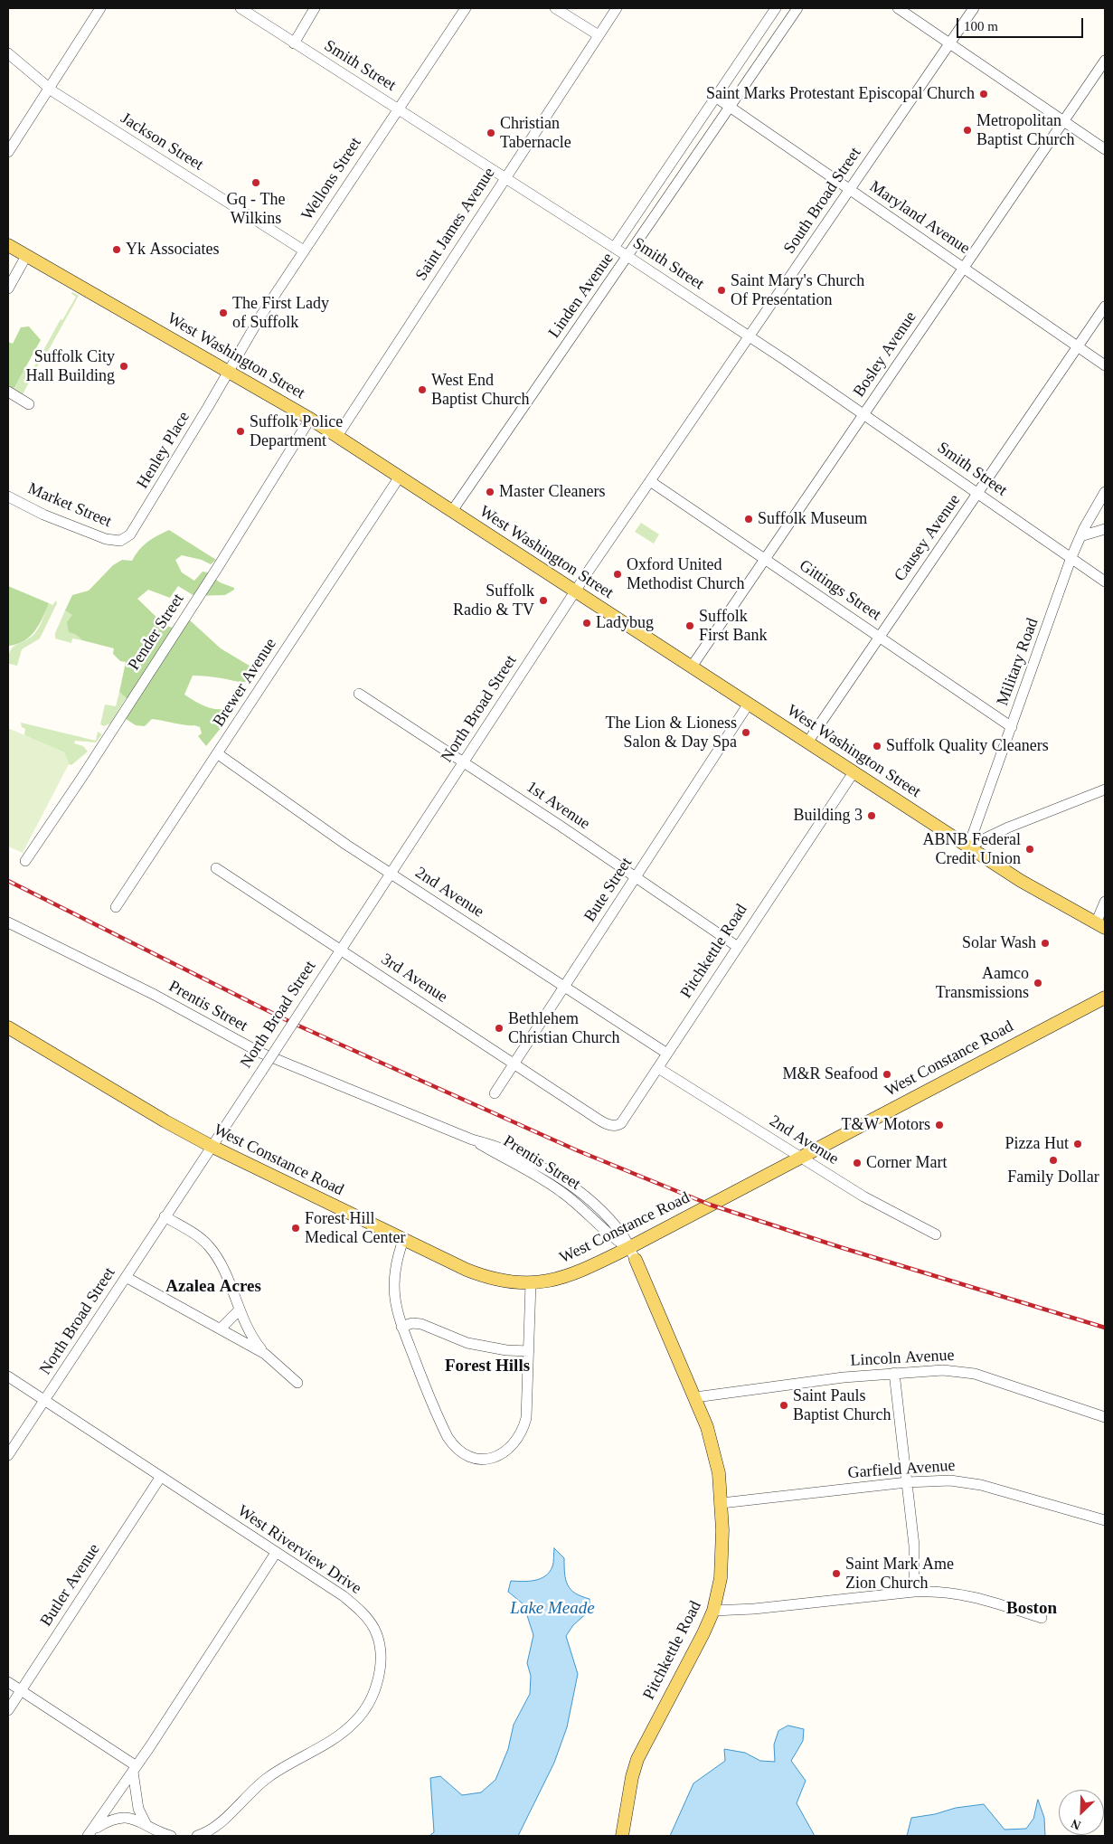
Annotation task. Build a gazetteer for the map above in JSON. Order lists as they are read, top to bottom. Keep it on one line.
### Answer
{"streets":{"main road":["West Washington Street","Pitchkettle Road","West Constance Road"],"street":["Smith Street","Jackson Street","Wellons Street","South Broad Street","Maryland Avenue","Saint James Avenue","Linden Avenue","Bosley Avenue","Henley Place","Market Street","Causey Avenue","Gittings Street","Pender Street","Military Road","Brewer Avenue","North Broad Street","1st Avenue","Bute Street","2nd Avenue","3rd Avenue","Prentis Street","Lincoln Avenue","Garfield Avenue","West Riverview Drive","Butler Avenue"]},"crossings":[["Smith Street","Wellons Street"],["Smith Street","South Broad Street"],["Smith Street","Saint James Avenue"],["Smith Street","Linden Avenue"],["Smith Street","Bosley Avenue"],["Smith Street","Causey Avenue"],["Smith Street","Military Road"],["Jackson Street","Wellons Street"],["Wellons Street","West Washington Street"],["Wellons Street","Henley Place"],["South Broad Street","Maryland Avenue"],["South Broad Street","West Washington Street"],["South Broad Street","Gittings Street"],["South Broad Street","North Broad Street"],["Maryland Avenue","Linden Avenue"],["Maryland Avenue","Bosley Avenue"],["Maryland Avenue","Causey Avenue"],["Saint James Avenue","West Washington Street"],["Linden Avenue","West Washington Street"],["Bosley Avenue","West Washington Street"],["Bosley Avenue","Gittings Street"],["West Washington Street","Henley Place"],["West Washington Street","Causey Avenue"],["West Washington Street","Pender Street"],["West Washington Street","Military Road"],["West Washington Street","Brewer Avenue"],["West Washington Street","North Broad Street"],["West Washington Street","Bute Street"],["West Washington Street","Pitchkettle Road"],["Henley Place","Market Street"],["Causey Avenue","Gittings Street"],["Gittings Street","Military Road"],["Brewer Avenue","2nd Avenue"],["North Broad Street","1st Avenue"],["North Broad Street","2nd Avenue"],["North Broad Street","3rd Avenue"],["North Broad Street","West Constance Road"],["North Broad Street","West Riverview Drive"],["1st Avenue","Bute Street"],["1st Avenue","Pitchkettle Road"],["Bute Street","2nd Avenue"],["Bute Street","3rd Avenue"],["2nd Avenue","Pitchkettle Road"],["2nd Avenue","West Constance Road"],["Pitchkettle Road","3rd Avenue"],["Pitchkettle Road","Prentis Street"],["Pitchkettle Road","West Constance Road"],["Pitchkettle Road","Lincoln Avenue"],["Pitchkettle Road","Garfield Avenue"],["Prentis Street","West Constance Road"],["West Riverview Drive","Butler Avenue"]],"districts":["Azalea Acres","Forest Hills","Boston"],"water":["Lake Meade"],"places":["Saint Marks Protestant Episcopal Church","Metropolitan Baptist Church","Christian Tabernacle","Gq - The Wilkins","Yk Associates","Saint Mary's Church Of Presentation","The First Lady of Suffolk","Suffolk City Hall Building","West End Baptist Church","Suffolk Police Department","Master Cleaners","Suffolk Museum","Oxford United Methodist Church","Suffolk Radio & TV","Ladybug","Suffolk First Bank","The Lion & Lioness Salon & Day Spa","Suffolk Quality Cleaners","Building 3","ABNB Federal Credit Union","Solar Wash","Aamco Transmissions","Bethlehem Christian Church","M&R Seafood","T&W Motors","Pizza Hut","Family Dollar","Corner Mart","Forest Hill Medical Center","Saint Pauls Baptist Church","Saint Mark Ame Zion Church"],"scale_bar":"100 m","north":"bottom left"}
